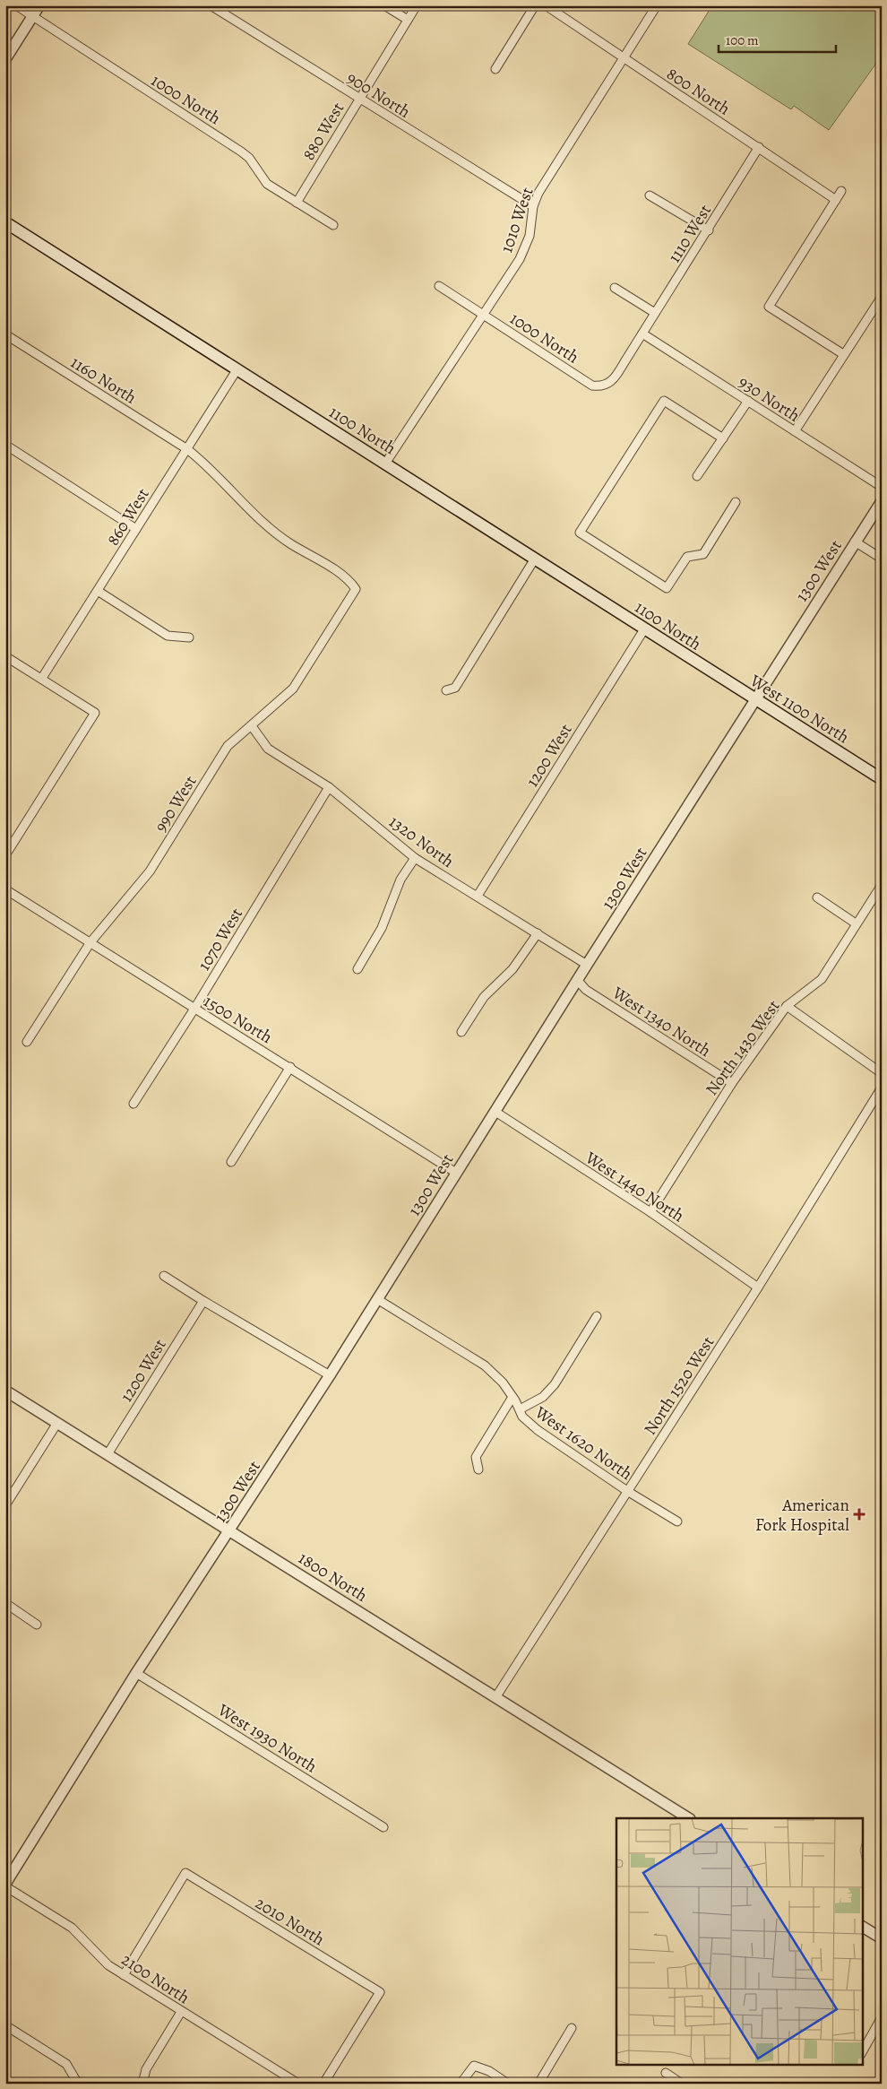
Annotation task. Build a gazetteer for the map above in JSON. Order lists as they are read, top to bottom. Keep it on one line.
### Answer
{"streets":{"main road":["1100 North","West 1100 North"],"street":["800 North","900 North","1000 North","880 West","1010 West","1110 West","1160 North","930 North","860 West","1300 West","1200 West","990 West","1320 North","1070 West","1500 North","West 1340 North","North 1430 West","West 1440 North","North 1520 West","West 1620 North","1800 North","West 1930 North","2010 North","2100 North"]},"crossings":[["800 North","1010 West"],["800 North","1110 West"],["900 North","880 West"],["900 North","1010 West"],["1000 North","880 West"],["1000 North","1010 West"],["1000 North","1110 West"],["1000 North","930 North"],["1010 West","1100 North"],["1110 West","930 North"],["1160 North","860 West"],["1160 North","990 West"],["1100 North","860 West"],["1100 North","West 1100 North"],["1100 North","1200 West"],["1300 West","West 1100 North"],["1300 West","1320 North"],["1300 West","1500 North"],["1300 West","West 1340 North"],["1300 West","West 1440 North"],["1300 West","West 1620 North"],["1300 West","1800 North"],["1300 West","West 1930 North"],["1300 West","2100 North"],["1200 West","1320 North"],["1200 West","1800 North"],["990 West","1320 North"],["990 West","1500 North"],["1320 North","1070 West"],["1070 West","1500 North"],["West 1340 North","North 1430 West"],["North 1430 West","West 1440 North"],["West 1440 North","North 1520 West"],["North 1520 West","West 1620 North"],["North 1520 West","1800 North"],["2010 North","2100 North"]],"places":{"health":["American Fork Hospital"]},"scale_bar":"100 m"}
